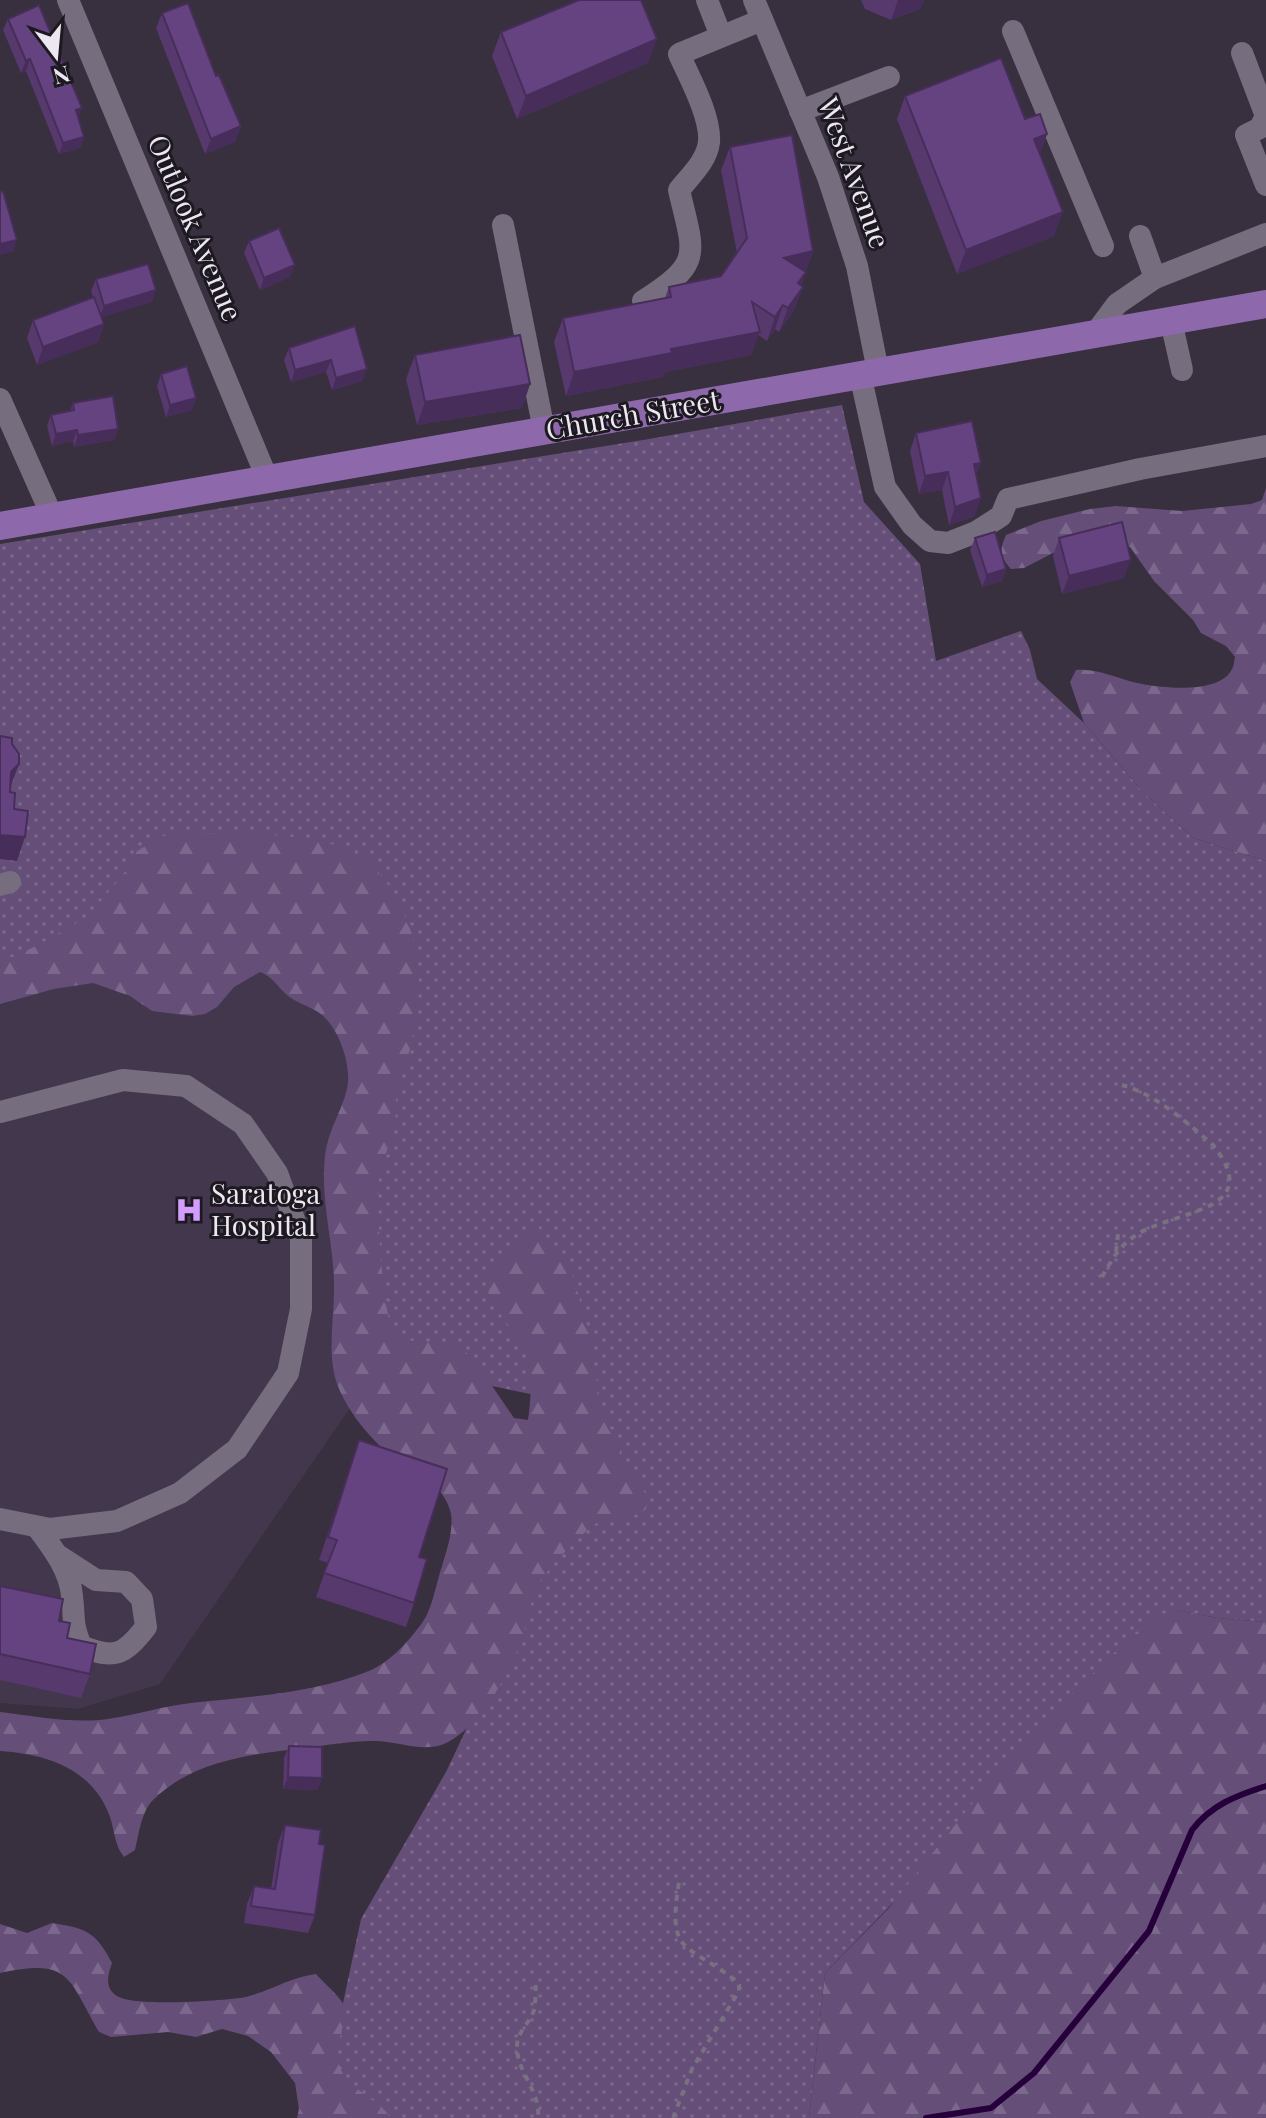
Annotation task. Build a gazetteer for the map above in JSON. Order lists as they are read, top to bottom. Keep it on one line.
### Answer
{"streets":{"main road":["Church Street"],"street":["West Avenue","Outlook Avenue"]},"crossings":[["West Avenue","Church Street"],["Outlook Avenue","Church Street"]],"places":{"hospital":["Saratoga Hospital"]},"north":"bottom"}
